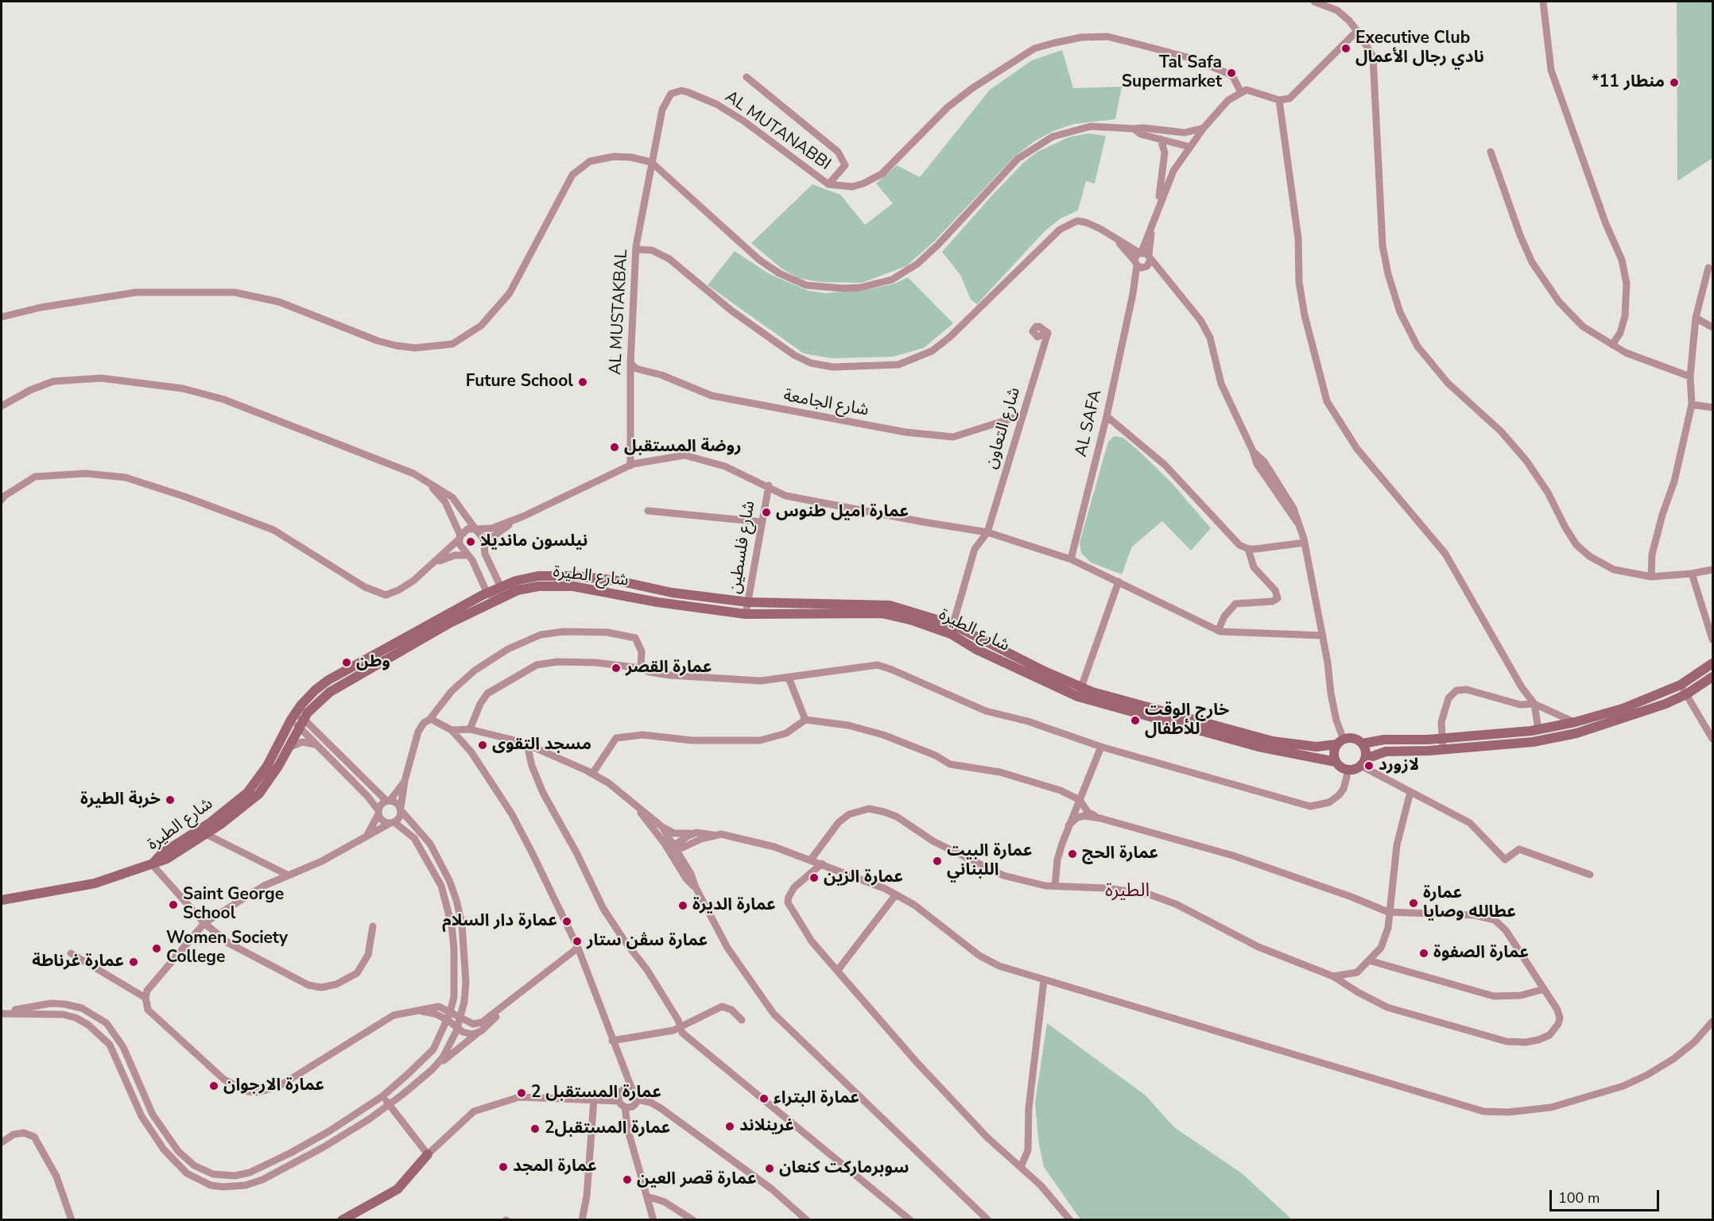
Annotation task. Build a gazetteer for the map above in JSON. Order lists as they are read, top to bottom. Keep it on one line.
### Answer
{"streets":{"main road":["شارع الطيرة"],"street":["AL MUTANABBI","AL MUSTAKBAL","شارع الجامعة","AL SAFA","شارع التعاون","شارع فلسطين"]},"crossings":[["AL MUTANABBI","AL MUSTAKBAL"],["AL MUSTAKBAL","شارع الجامعة"],["شارع الجامعة","شارع التعاون"],["شارع التعاون","شارع الطيرة"],["شارع فلسطين","شارع الطيرة"]],"districts":["الطيرة"],"places":["Executive Club نادي رجال الأعمال","Tal Safa Supermarket","*منطار 11","Future School","روضة المستقبل","عمارة اميل طنوس","نيلسون مانديلا","وطن","عمارة القصر","خارج الوقت للأطفال","مسجد التقوى","لازورد","خربة الطيرة","عمارة الحج","عمارة البيت اللبناني","عمارة الزين","عمارة عطالله وصايا","Saint George School","عمارة الديرة","عمارة دار السلام","عمارة سڤن ستار","Women Society College","عمارة الصفوة","عمارة غرناطة","عمارة الارجوان","عمارة المستقبل 2","عمارة البتراء","غرينلاند","عمارة المستقبل2","عمارة المجد","سوبرماركت كنعان","عمارة قصر العين"],"scale_bar":"100 m"}
